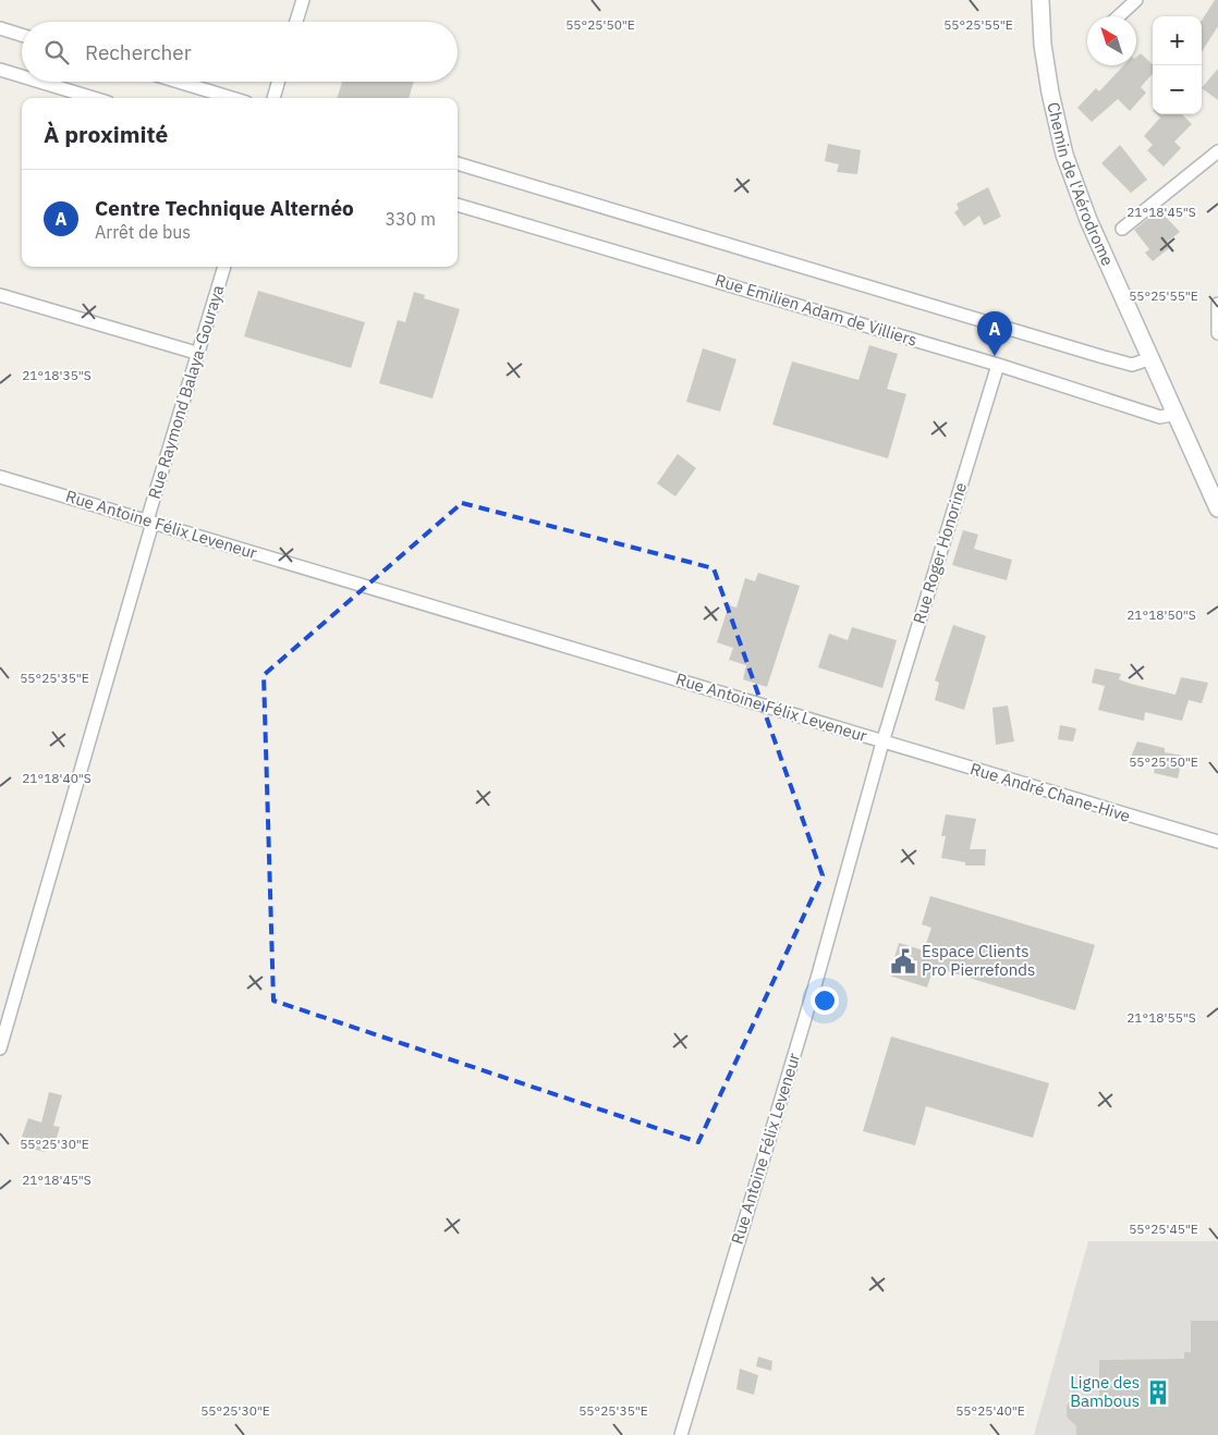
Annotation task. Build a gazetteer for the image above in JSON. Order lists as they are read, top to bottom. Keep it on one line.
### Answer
{"streets":{"main road":["Chemin de l'Aérodrome"],"street":["Rue Emilien Adam de Villiers","Rue Raymond Balaya-Gouraya","Rue Antoine Félix Leveneur","Rue Roger Honorine","Rue André Chane-Hive"]},"crossings":[["Chemin de l'Aérodrome","Rue Emilien Adam de Villiers"],["Rue Emilien Adam de Villiers","Rue Roger Honorine"],["Rue Raymond Balaya-Gouraya","Rue Antoine Félix Leveneur"],["Rue Antoine Félix Leveneur","Rue Roger Honorine"],["Rue Antoine Félix Leveneur","Rue André Chane-Hive"],["Rue Roger Honorine","Rue André Chane-Hive"]],"places":{"public building":["Espace Clients Pro Pierrefonds"],"building":["Ligne des Bambous"]},"north":"top left","page":{"map_buttons":["+","−"],"search":"Rechercher","heading":"À proximité","list":[{"mark":"A","name":"Centre Technique Alternéo","note":"Arrêt de bus","value":"330 m"}],"pins":"A"},"coordinates":["55°25'55\"E","55°25'50\"E","21°18'45\"S","21°18'35\"S","21°18'50\"S","55°25'35\"E","21°18'40\"S","21°18'55\"S","55°25'30\"E","55°25'45\"E","55°25'40\"E"]}
